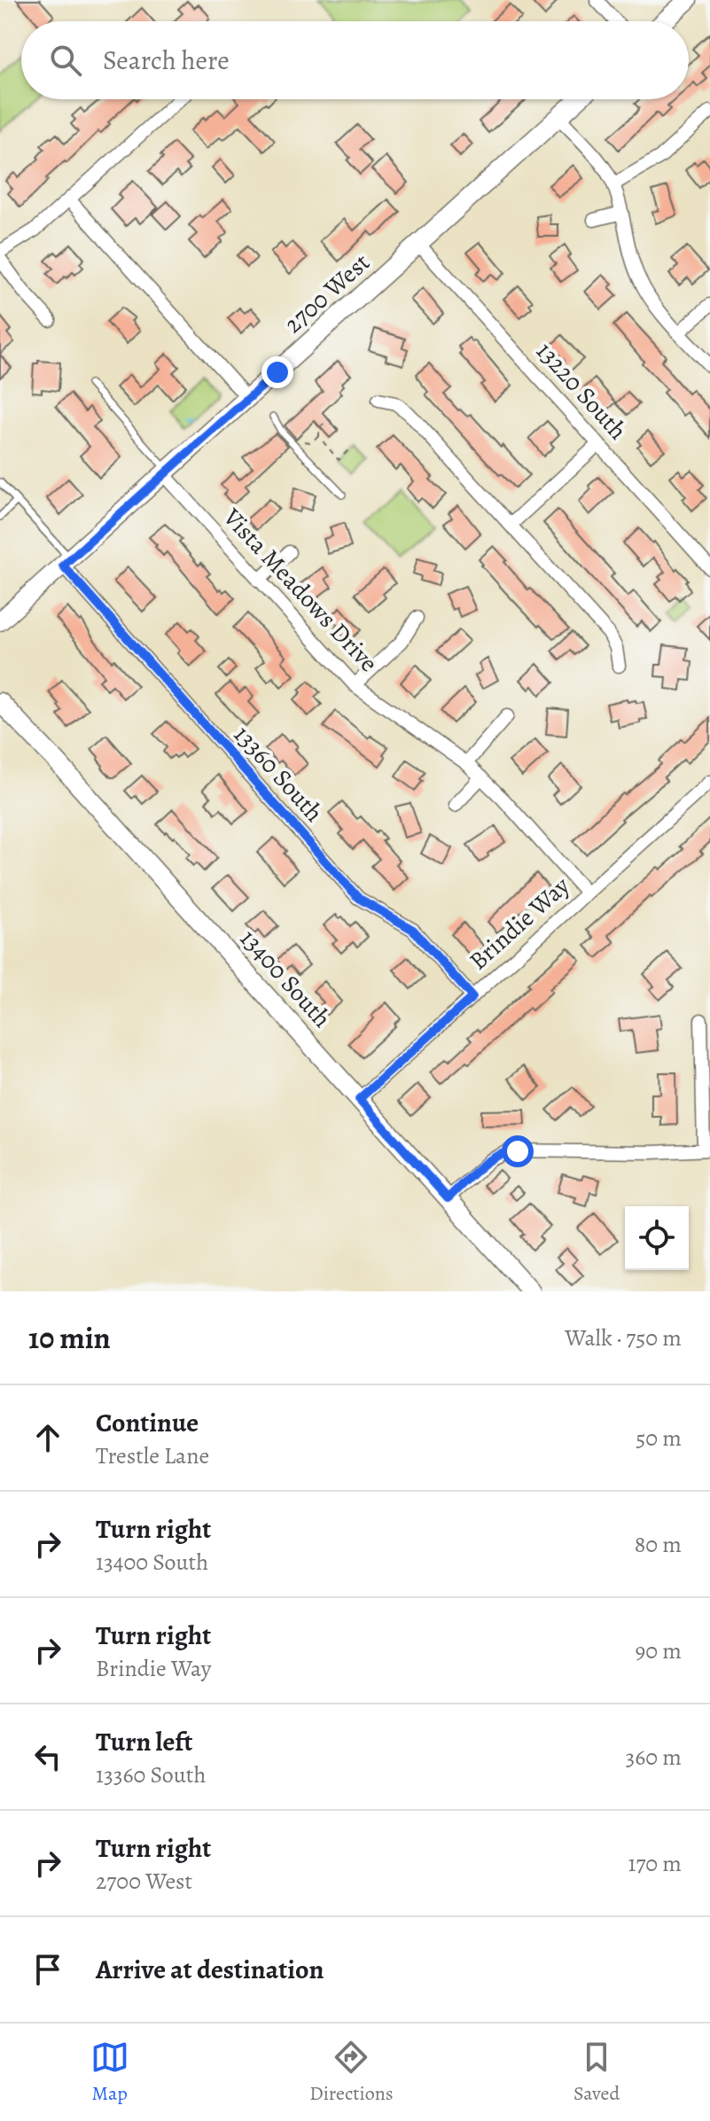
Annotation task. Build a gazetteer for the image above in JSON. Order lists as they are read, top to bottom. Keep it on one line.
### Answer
{"streets":{"main road":["2700 West","13400 South"],"street":["13220 South","Vista Meadows Drive","13360 South","Brindie Way"]},"crossings":[["2700 West","13220 South"],["2700 West","Vista Meadows Drive"],["2700 West","13360 South"],["Vista Meadows Drive","Brindie Way"],["13360 South","Brindie Way"],["Brindie Way","13400 South"]],"page":{"search":"Search here","heading":["10 min","Walk · 750 m"],"list":[["Continue","Trestle Lane","50 m"],["Turn right","13400 South","80 m"],["Turn right","Brindie Way","90 m"],["Turn left","13360 South","360 m"],["Turn right","2700 West","170 m"],"Arrive at destination"],"nav":["Map","Directions","Saved"]}}
